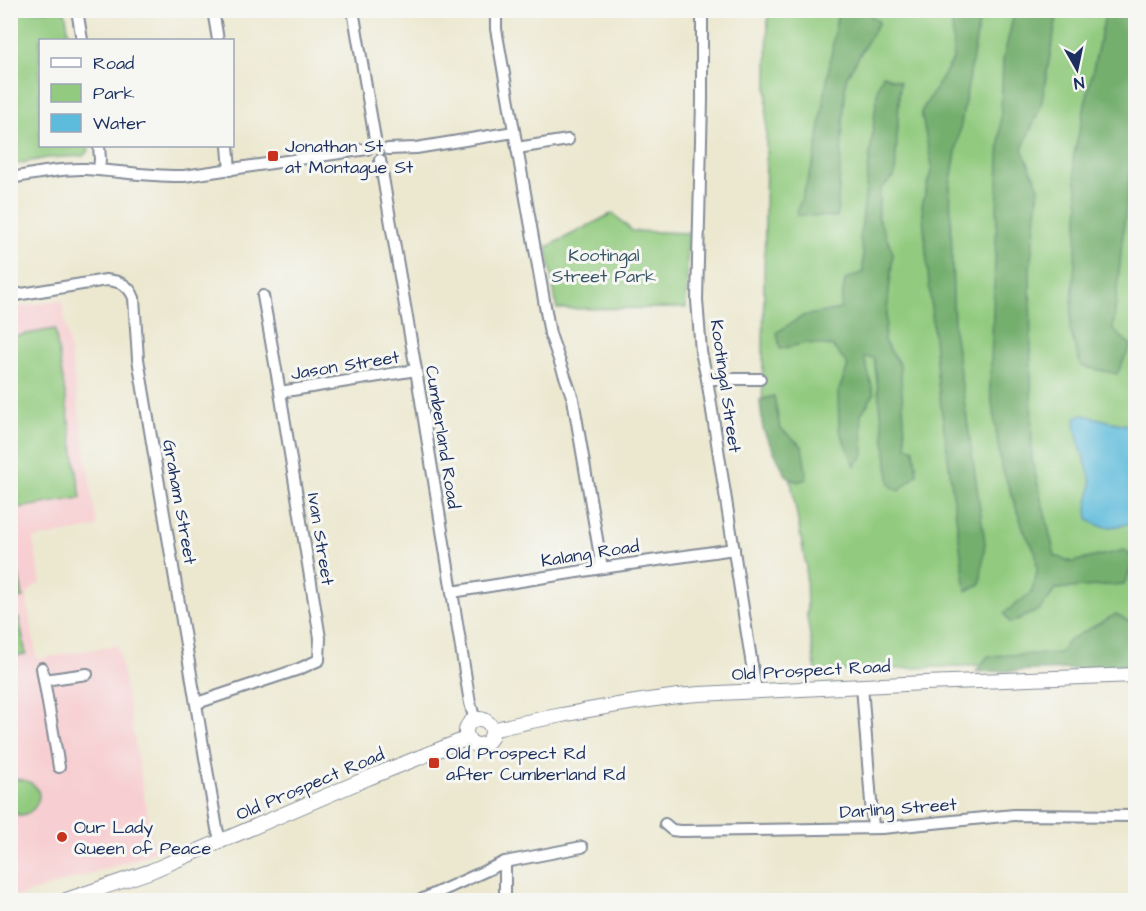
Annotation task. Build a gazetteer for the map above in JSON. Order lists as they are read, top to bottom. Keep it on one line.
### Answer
{"streets":{"main road":["Old Prospect Road"],"street":["Jason Street","Kootingal Street","Cumberland Road","Graham Street","Ivan Street","Kalang Road","Darling Street"]},"crossings":[["Jason Street","Cumberland Road"],["Jason Street","Ivan Street"],["Kootingal Street","Kalang Road"],["Kootingal Street","Old Prospect Road"],["Cumberland Road","Kalang Road"],["Cumberland Road","Old Prospect Road"],["Graham Street","Ivan Street"],["Graham Street","Old Prospect Road"]],"parks":["Kootingal Street Park"],"places":{"transit":["Jonathan St at Montague St","Old Prospect Rd after Cumberland Rd"],"other":["Our Lady Queen of Peace"]},"legend":["Road","Park","Water"],"north":"bottom"}
